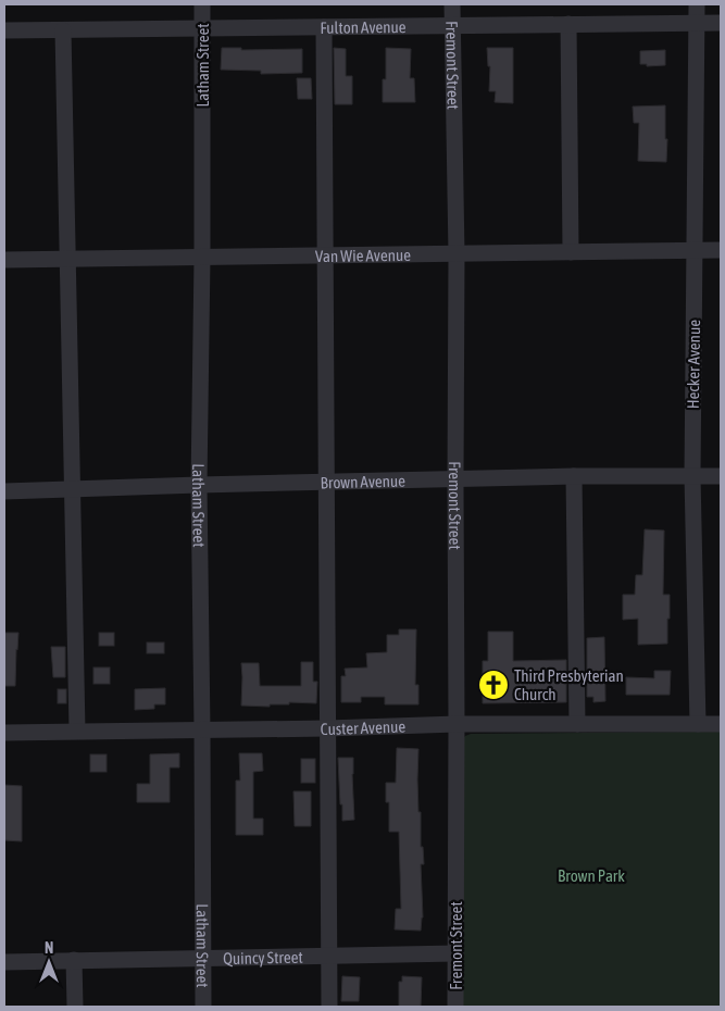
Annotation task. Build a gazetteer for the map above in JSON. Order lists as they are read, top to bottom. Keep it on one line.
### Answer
{"streets":{"street":["Fulton Avenue","Latham Street","Fremont Street","Van Wie Avenue","Hecker Avenue","Brown Avenue","Custer Avenue","Quincy Street"]},"crossings":[["Fulton Avenue","Latham Street"],["Fulton Avenue","Fremont Street"],["Fulton Avenue","Hecker Avenue"],["Latham Street","Van Wie Avenue"],["Latham Street","Brown Avenue"],["Latham Street","Custer Avenue"],["Latham Street","Quincy Street"],["Fremont Street","Van Wie Avenue"],["Fremont Street","Brown Avenue"],["Fremont Street","Custer Avenue"],["Fremont Street","Quincy Street"],["Van Wie Avenue","Hecker Avenue"],["Hecker Avenue","Brown Avenue"],["Hecker Avenue","Custer Avenue"]],"parks":["Brown Park"],"places":{"church":["Third Presbyterian Church"]},"north":"top"}
